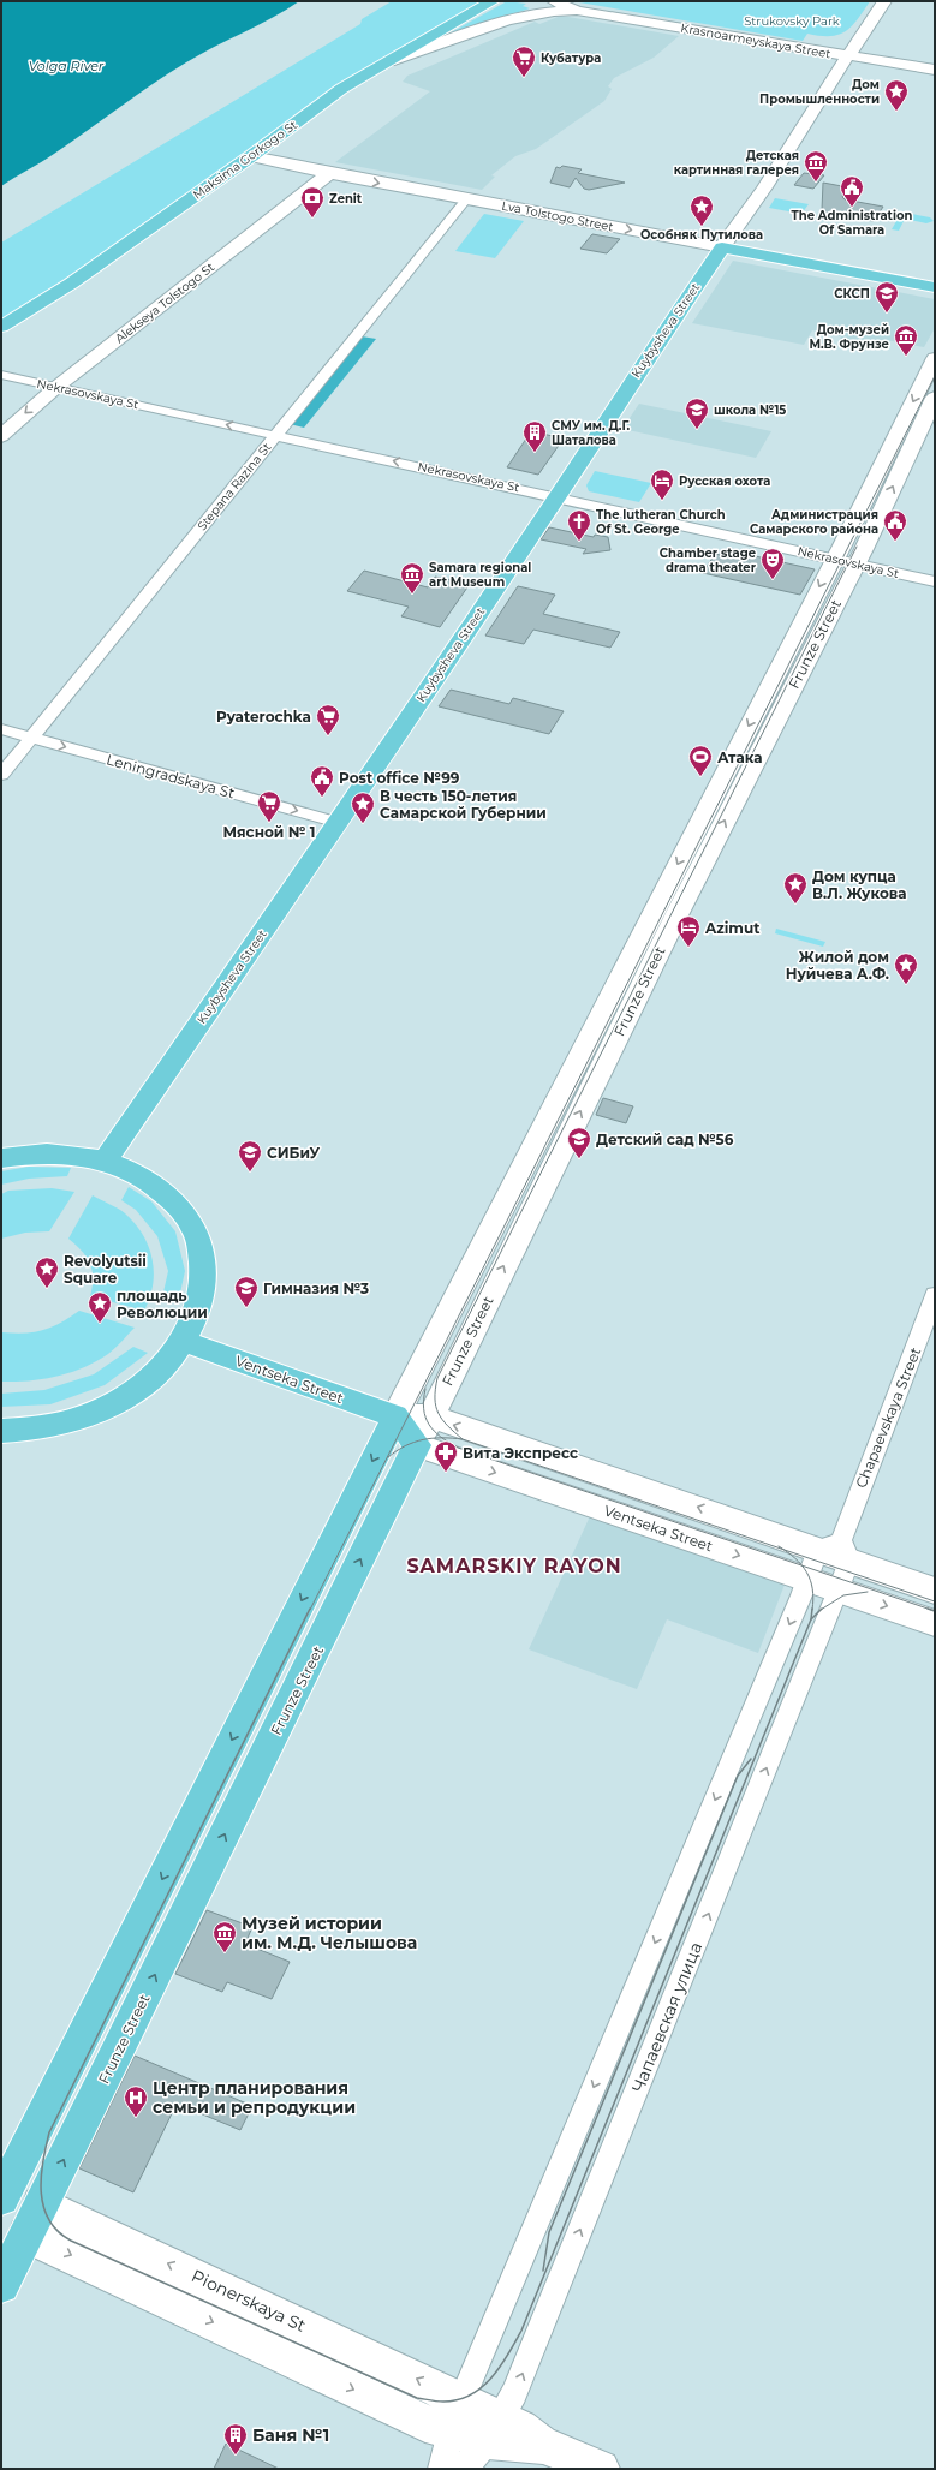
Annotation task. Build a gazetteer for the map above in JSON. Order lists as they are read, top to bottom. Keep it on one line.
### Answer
{"streets":{"main road":["Krasnoarmeyskaya Street","Maksima Gorkogo St","Lva Tolstogo Street","Alekseya Tolstogo St","Kuybysheva Street","Frunze Street","Ventseka Street"],"street":["Nekrasovskaya St","Stepana Razina St","Leningradskaya St","Chapaevskaya Street","Чапаевская улица"]},"crossings":[["Krasnoarmeyskaya Street","Maksima Gorkogo St"],["Krasnoarmeyskaya Street","Kuybysheva Street"],["Maksima Gorkogo St","Lva Tolstogo Street"],["Lva Tolstogo Street","Alekseya Tolstogo St"],["Lva Tolstogo Street","Kuybysheva Street"],["Lva Tolstogo Street","Stepana Razina St"],["Alekseya Tolstogo St","Nekrasovskaya St"],["Kuybysheva Street","Nekrasovskaya St"],["Kuybysheva Street","Leningradskaya St"],["Nekrasovskaya St","Stepana Razina St"],["Nekrasovskaya St","Frunze Street"],["Stepana Razina St","Leningradskaya St"],["Frunze Street","Ventseka Street"],["Ventseka Street","Chapaevskaya Street"],["Ventseka Street","Чапаевская улица"],["Chapaevskaya Street","Чапаевская улица"]],"one_way":["Lva Tolstogo Street","Nekrasovskaya St","Leningradskaya St"],"districts":["SAMARSKIY RAYON"],"water":["Volga River"],"parks":["Strukovsky Park"],"places":{"supermarket":["Кубатура","Pyaterochka","Мясной № 1"],"place":["Дом Промышленности","Особняк Путилова","В честь 150-летия Самарской Губернии","Дом купца В.Л. Жукова","Жилой дом Нуйчева А.Ф.","Revolyutsii Square","площадь Революции"],"museum":["Детская картинная галерея","Дом-музей М.В. Фрунзе","Samara regional art Museum","Музей истории им. М.Д. Челышова"],"public building":["The Administration Of Samara","Администрация Самарского района","Post office №99"],"bank":["Zenit"],"school or university":["СКСП","школа №15","Детский сад №56","СИБиУ","Гимназия №3"],"building":["СМУ им. Д.Г. Шаталова","Баня №1"],"hotel":["Русская охота","Azimut"],"church":["The lutheran Church Of St. George"],"theatre":["Chamber stage drama theater"],"sports":["Атака"],"pharmacy":["Вита Экспресс"],"hospital":["Центр планирования семьи и репродукции"]}}
